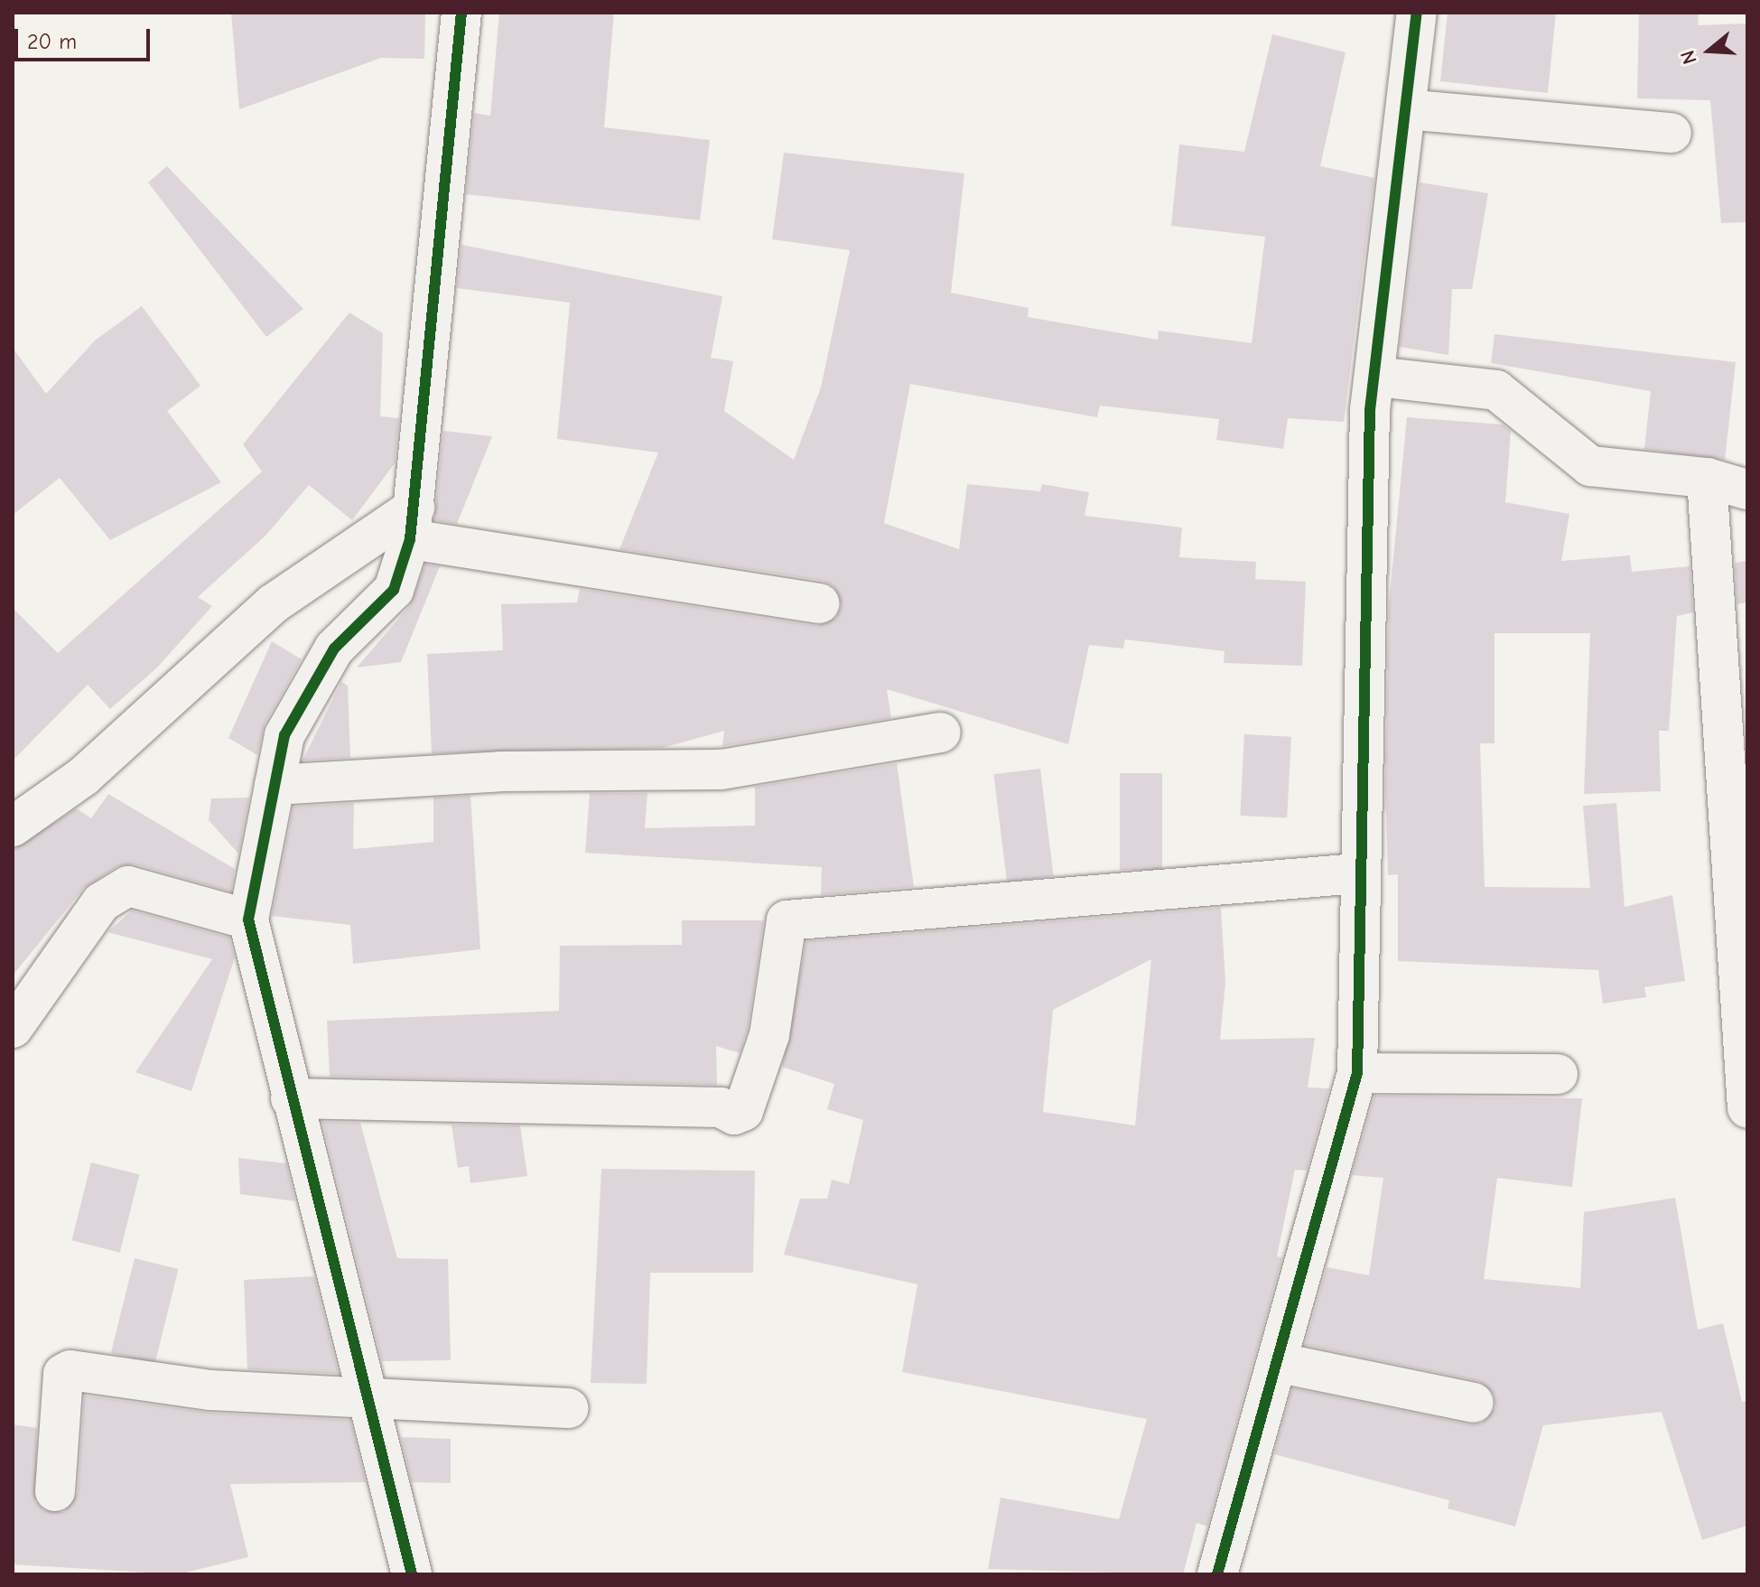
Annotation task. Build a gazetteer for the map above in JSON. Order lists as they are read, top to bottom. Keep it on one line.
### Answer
{"scale_bar":"20 m","north":"left"}
